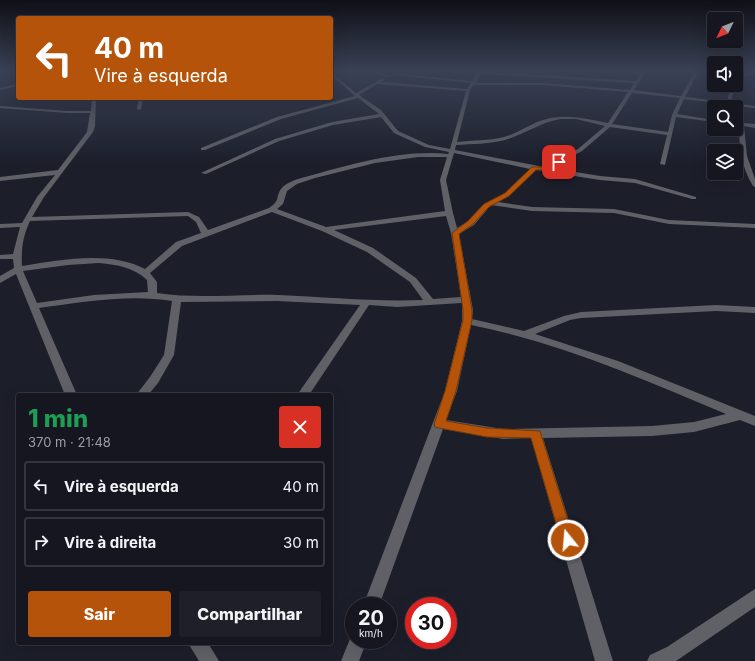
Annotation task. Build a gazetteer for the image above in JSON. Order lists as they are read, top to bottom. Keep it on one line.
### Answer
{"north":"bottom left","page":{"turn":["40 m","Vire à esquerda"],"heading":["1 min","370 m · 21:48"],"list":[{"name":"Vire à esquerda","value":"40 m"},{"name":"Vire à direita","value":"30 m"}],"buttons":["Sair","Compartilhar"],"speed":"20 km/h","limit":"30"}}
